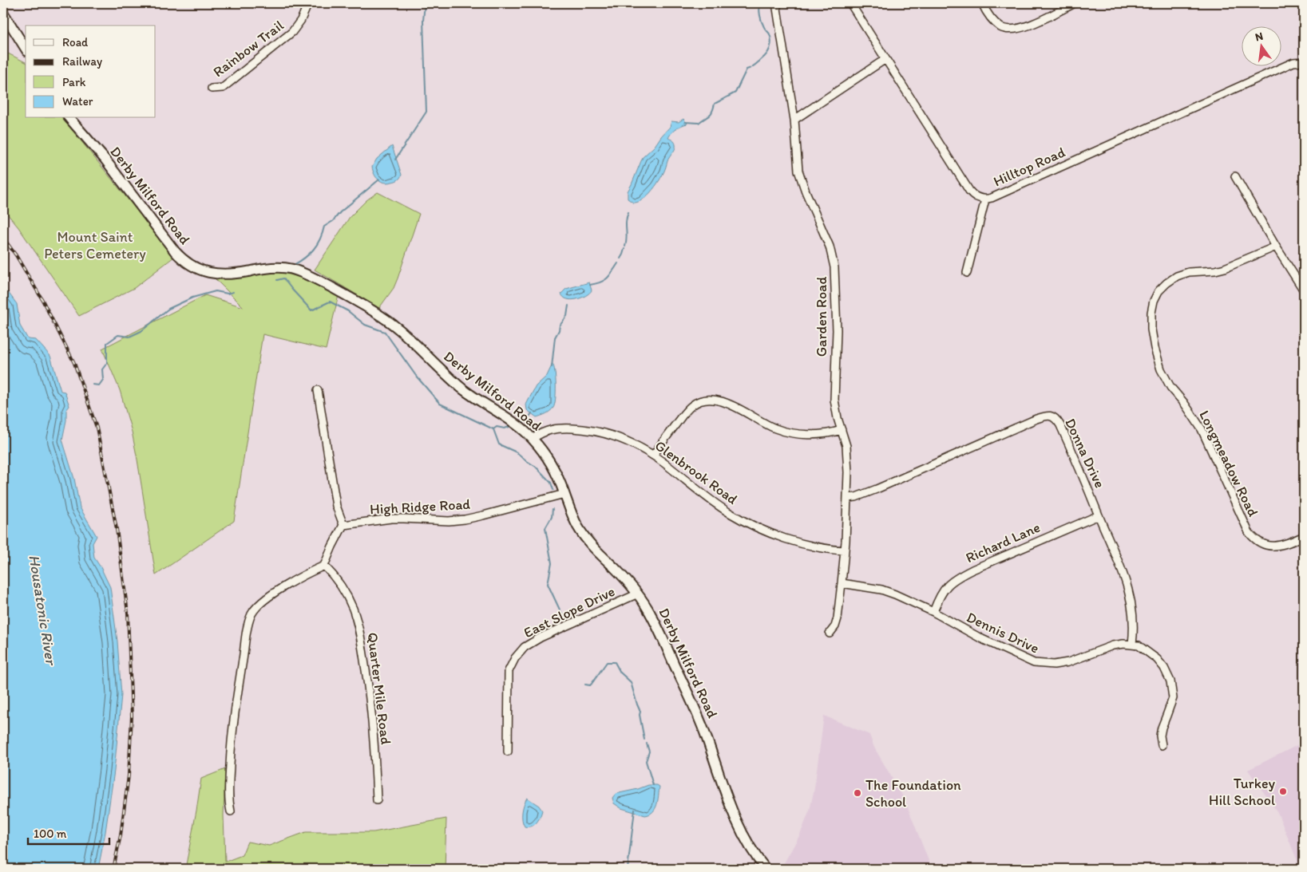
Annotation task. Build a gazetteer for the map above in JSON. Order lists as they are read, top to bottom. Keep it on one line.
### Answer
{"streets":{"main road":["Derby Milford Road"],"street":["Rainbow Trail","Hilltop Road","Garden Road","Donna Drive","Longmeadow Road","Glenbrook Road","High Ridge Road","Richard Lane","East Slope Drive","Dennis Drive","Quarter Mile Road"]},"crossings":[["Derby Milford Road","Glenbrook Road"],["Derby Milford Road","High Ridge Road"],["Derby Milford Road","East Slope Drive"],["Garden Road","Donna Drive"],["Garden Road","Glenbrook Road"],["Garden Road","Dennis Drive"],["Donna Drive","Richard Lane"],["Donna Drive","Dennis Drive"],["Richard Lane","Dennis Drive"]],"water":["Housatonic River"],"parks":["Mount Saint Peters Cemetery"],"places":["Turkey Hill School","The Foundation School"],"legend":["Road","Railway","Park","Water"],"scale_bar":"100 m","north":"top"}
